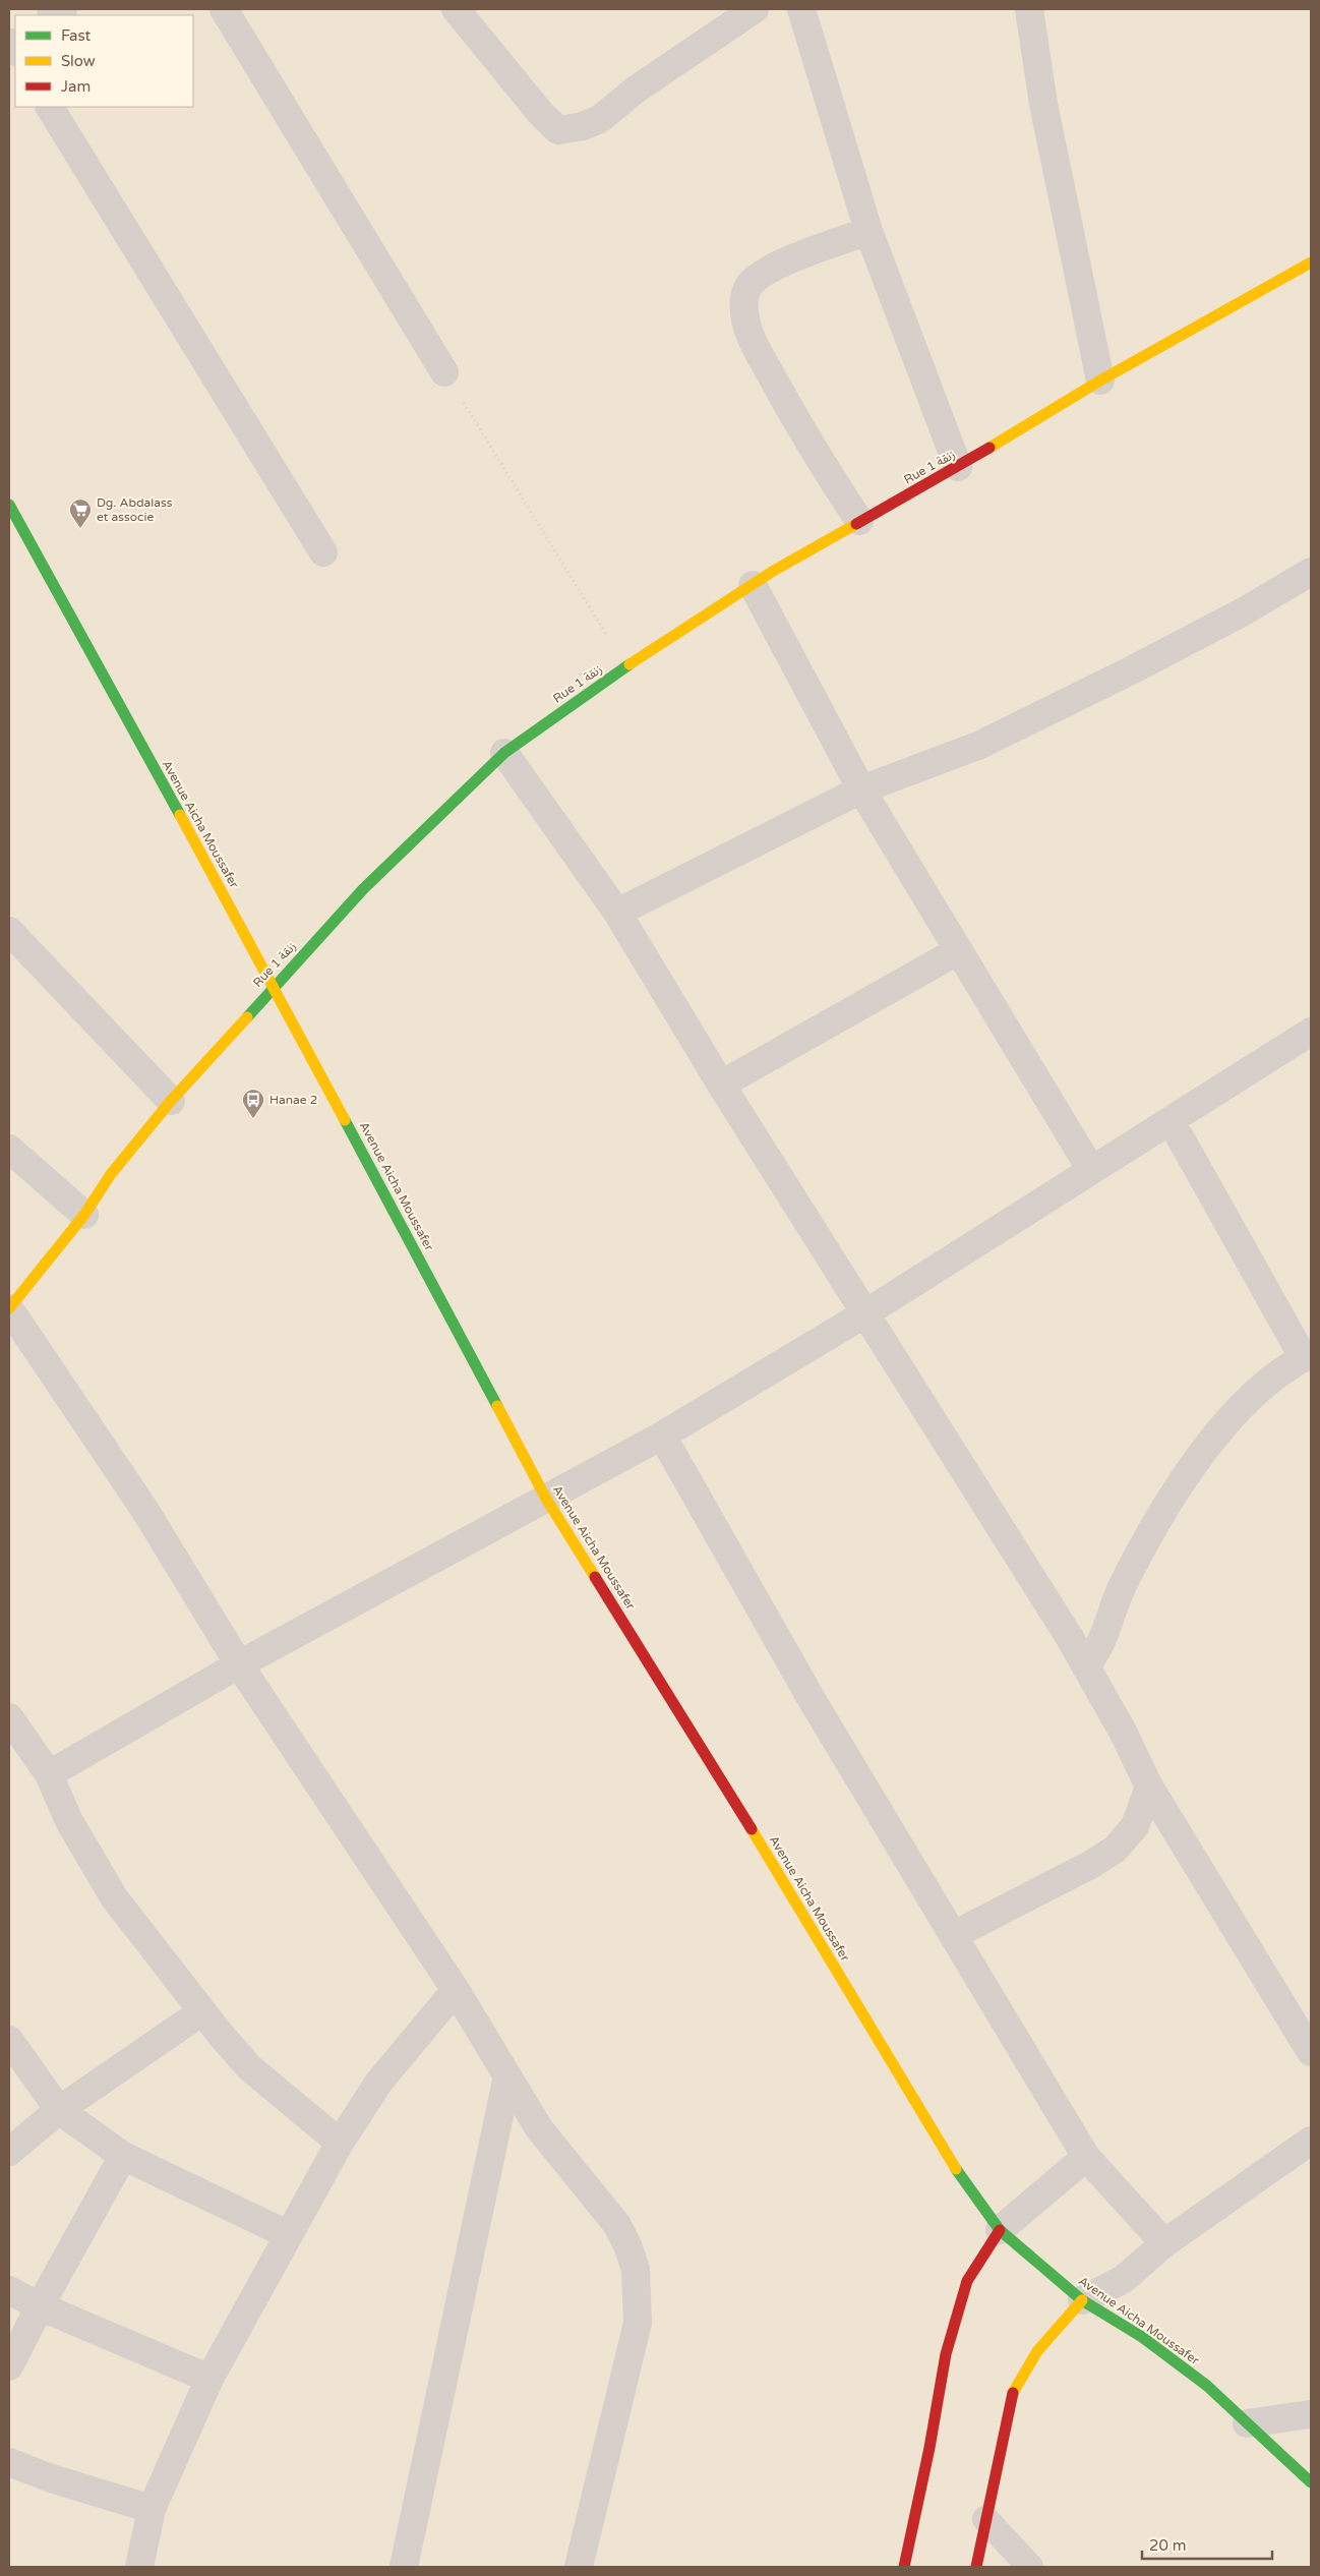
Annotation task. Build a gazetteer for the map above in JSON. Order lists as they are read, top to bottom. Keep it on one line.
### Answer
{"streets":{"street":["Rue 1 زنقة","Avenue Aicha Moussafer"]},"crossings":[["Rue 1 زنقة","Avenue Aicha Moussafer"]],"places":{"supermarket":["Dg. Abdalass et associe"],"bus stop":["Hanae 2"]},"legend":["Fast","Slow","Jam"],"scale_bar":"20 m"}
